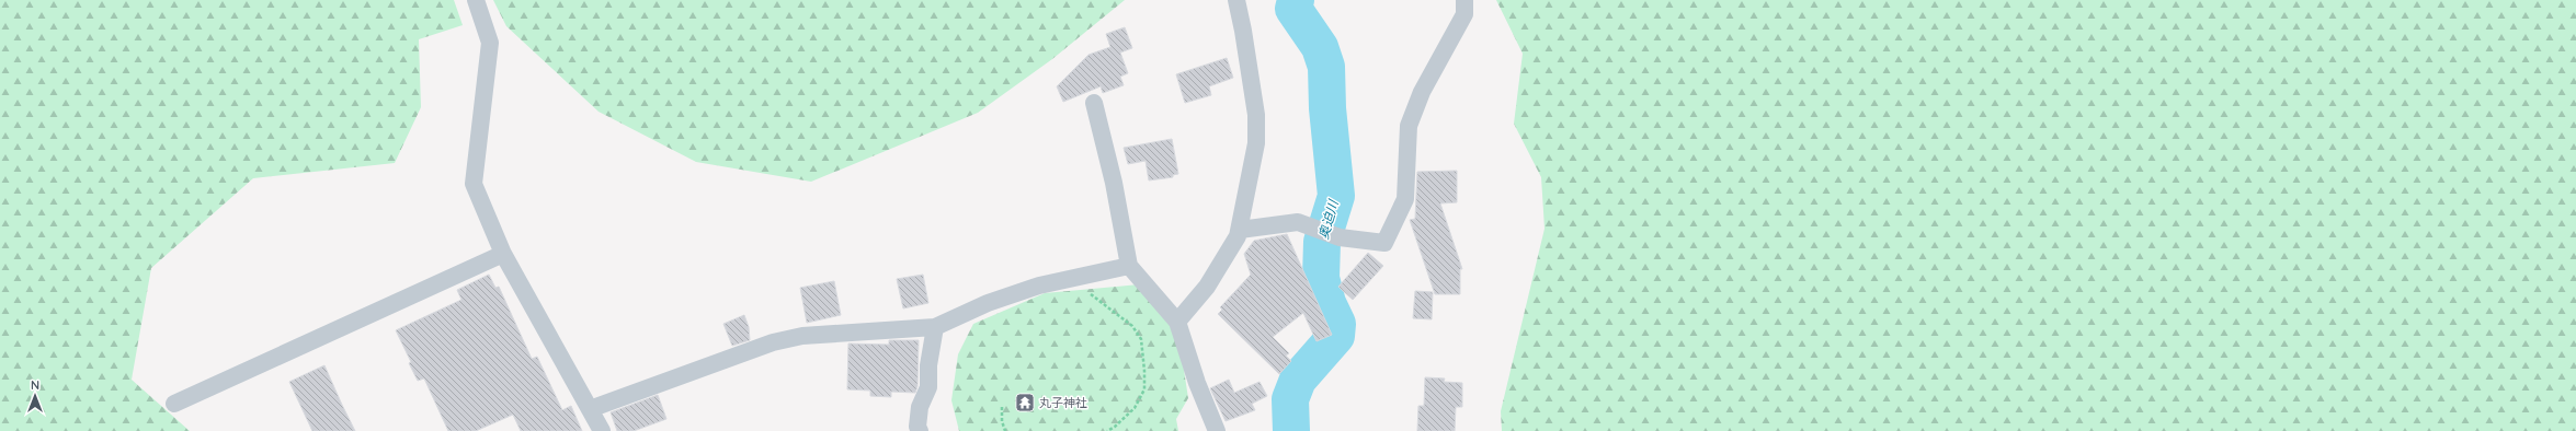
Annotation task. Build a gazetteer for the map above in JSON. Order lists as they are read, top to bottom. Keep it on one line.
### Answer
{"water":["奥迫川"],"places":{"temple":["丸子神社"]},"north":"top"}
